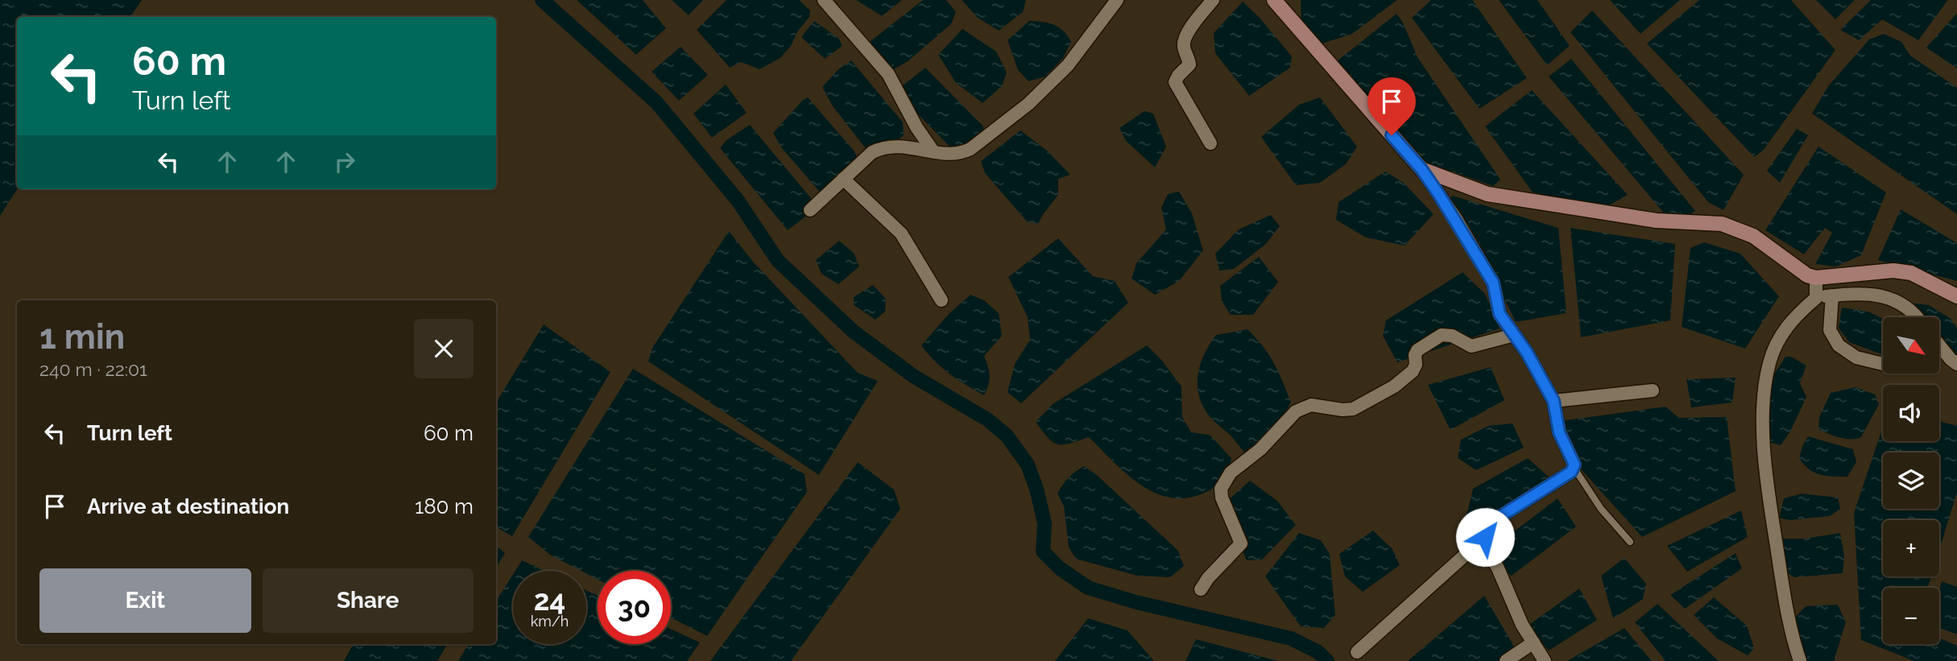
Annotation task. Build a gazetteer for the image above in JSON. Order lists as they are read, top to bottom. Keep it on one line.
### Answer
{"north":"bottom right","page":{"turn":["60 m","Turn left"],"heading":["1 min","240 m · 22:01"],"map_buttons":["+","−"],"list":[{"name":"Turn left","value":"60 m"},{"name":"Arrive at destination","value":"180 m"}],"buttons":["Exit","Share"],"speed":"24 km/h","limit":"30"}}
